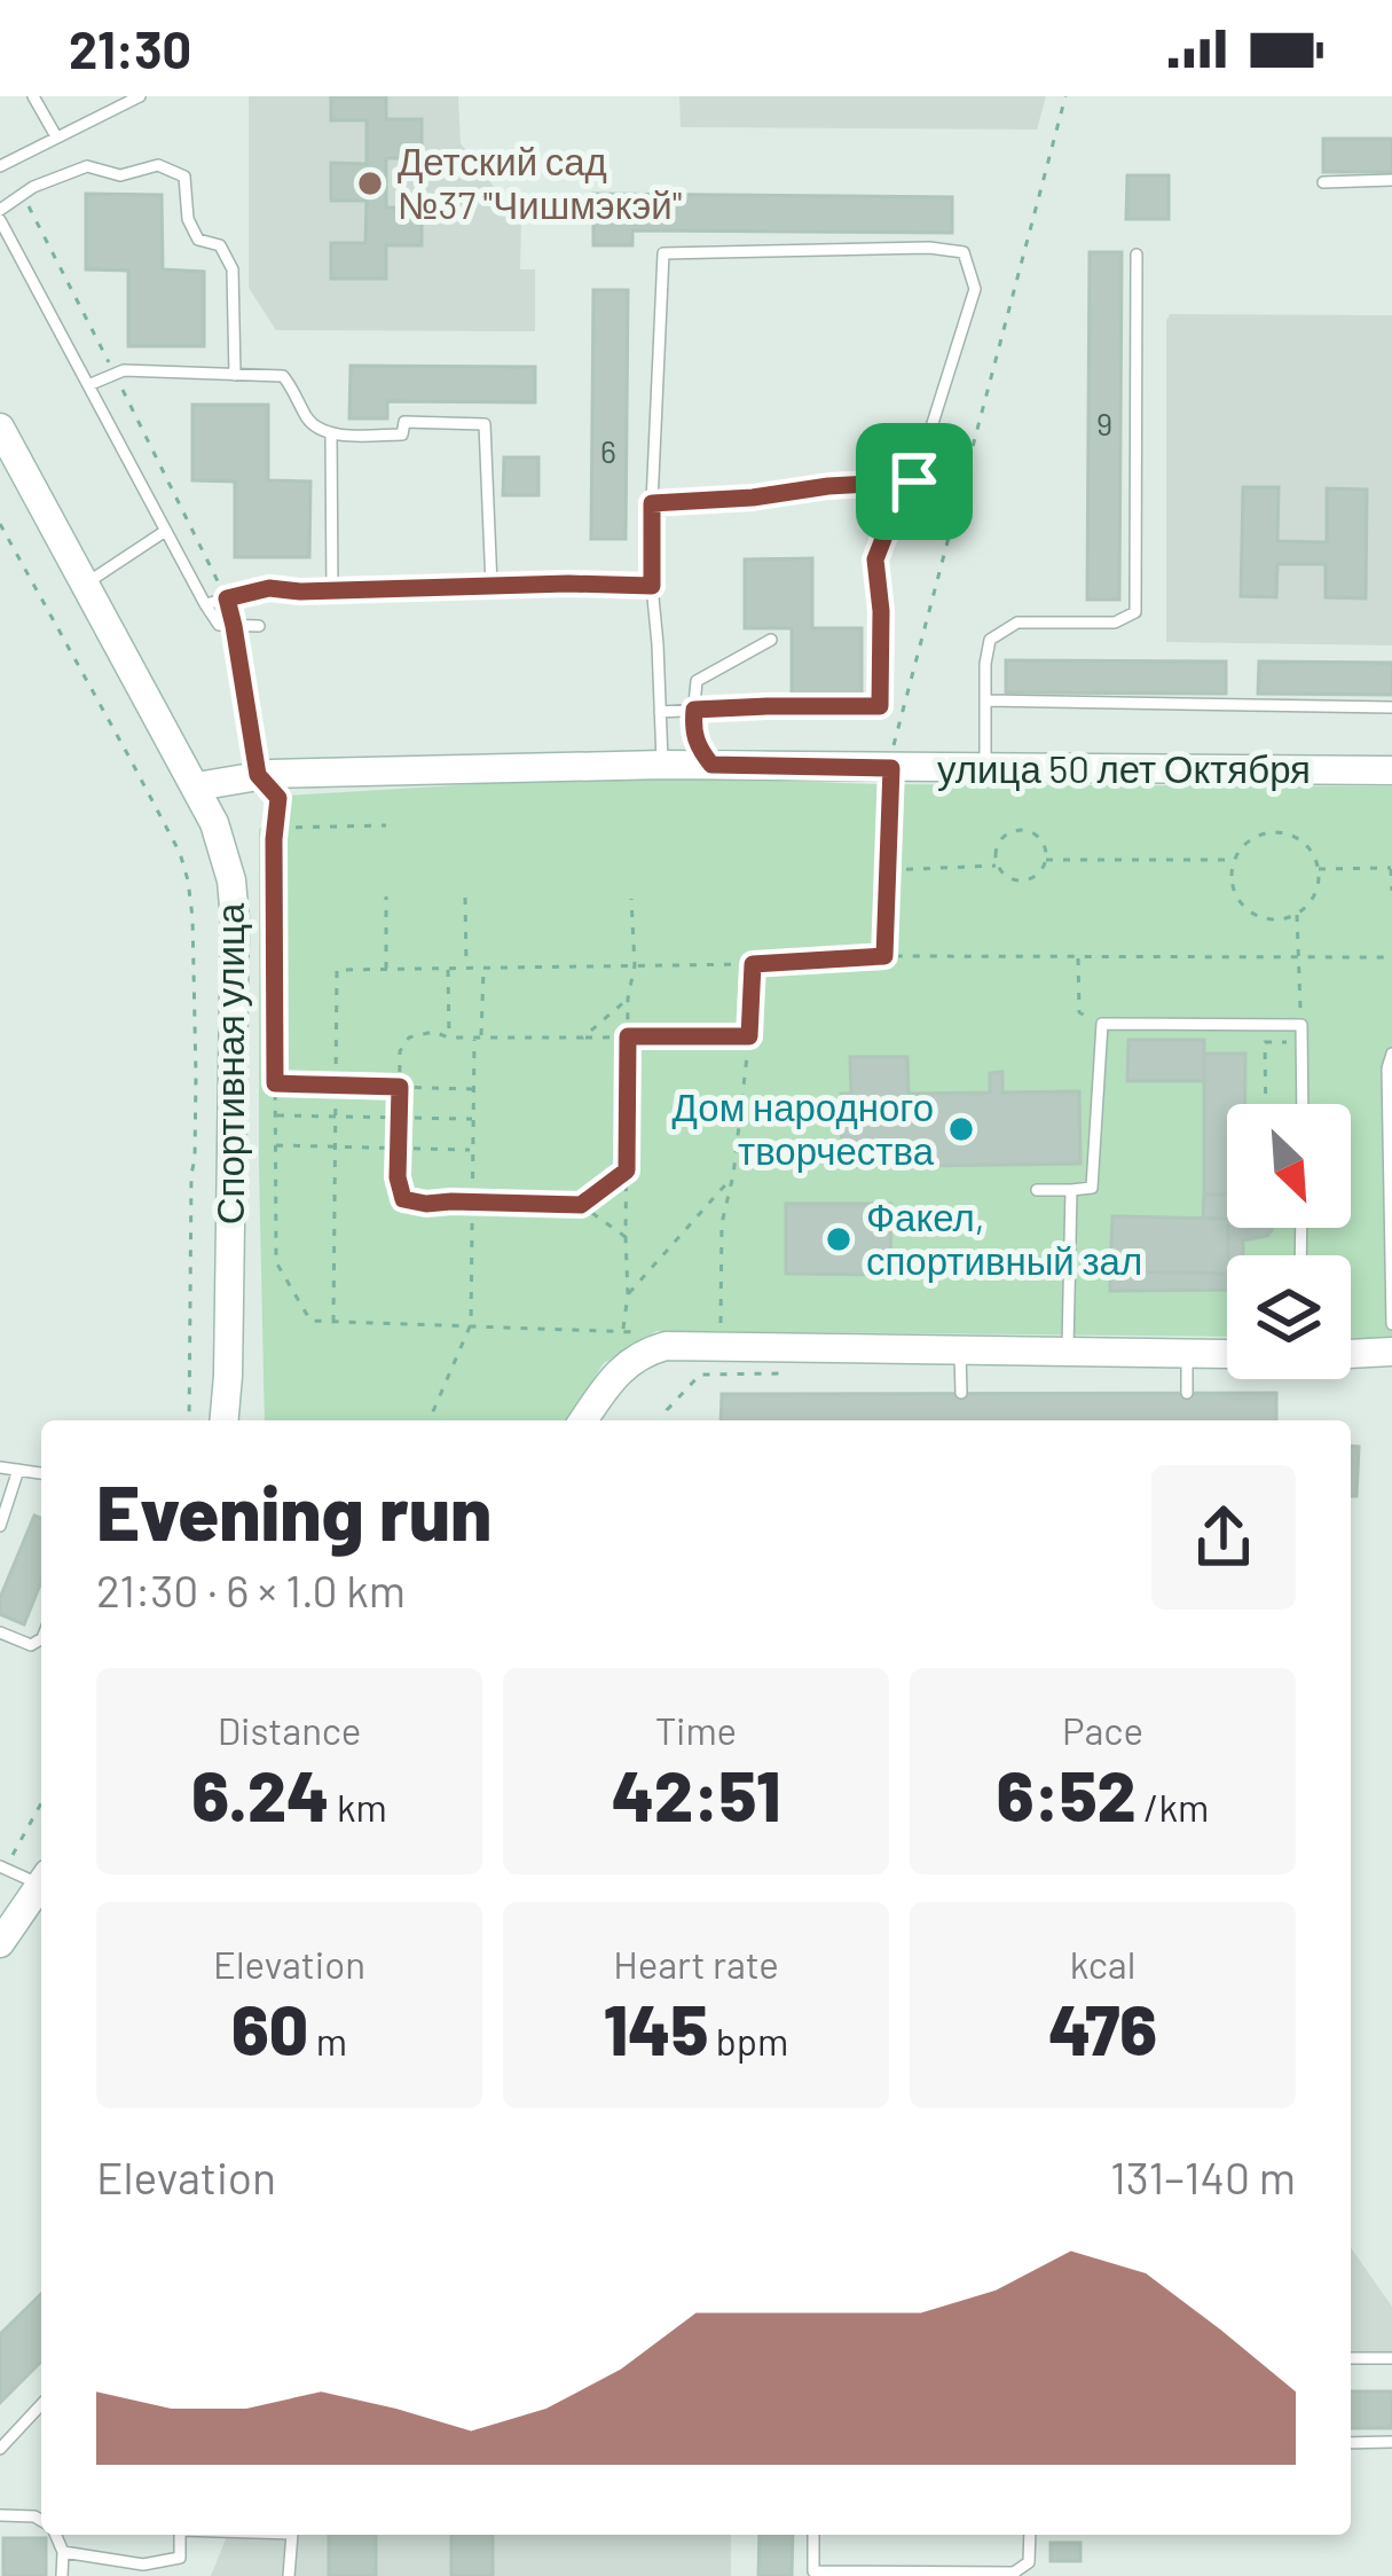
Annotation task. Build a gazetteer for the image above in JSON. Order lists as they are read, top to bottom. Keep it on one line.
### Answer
{"streets":{"street":["улица 50 лет Октября","Спортивная улица"]},"crossings":[["улица 50 лет Октября","Спортивная улица"]],"places":["Детский сад №37 \"Чишмэкэй\"","Дом народного творчества","Факел, спортивный зал"],"house_numbers":["9","6"],"north":"bottom right","page":{"status":"21:30","heading":["Evening run","21:30 · 6 × 1.0 km"],"stats":[["Distance","6.24 km"],["Time","42:51"],["Pace","6:52 /km"],["Elevation","60 m"],["Heart rate","145 bpm"],["kcal","476"]],"chart":["Elevation","131–140 m"]}}
